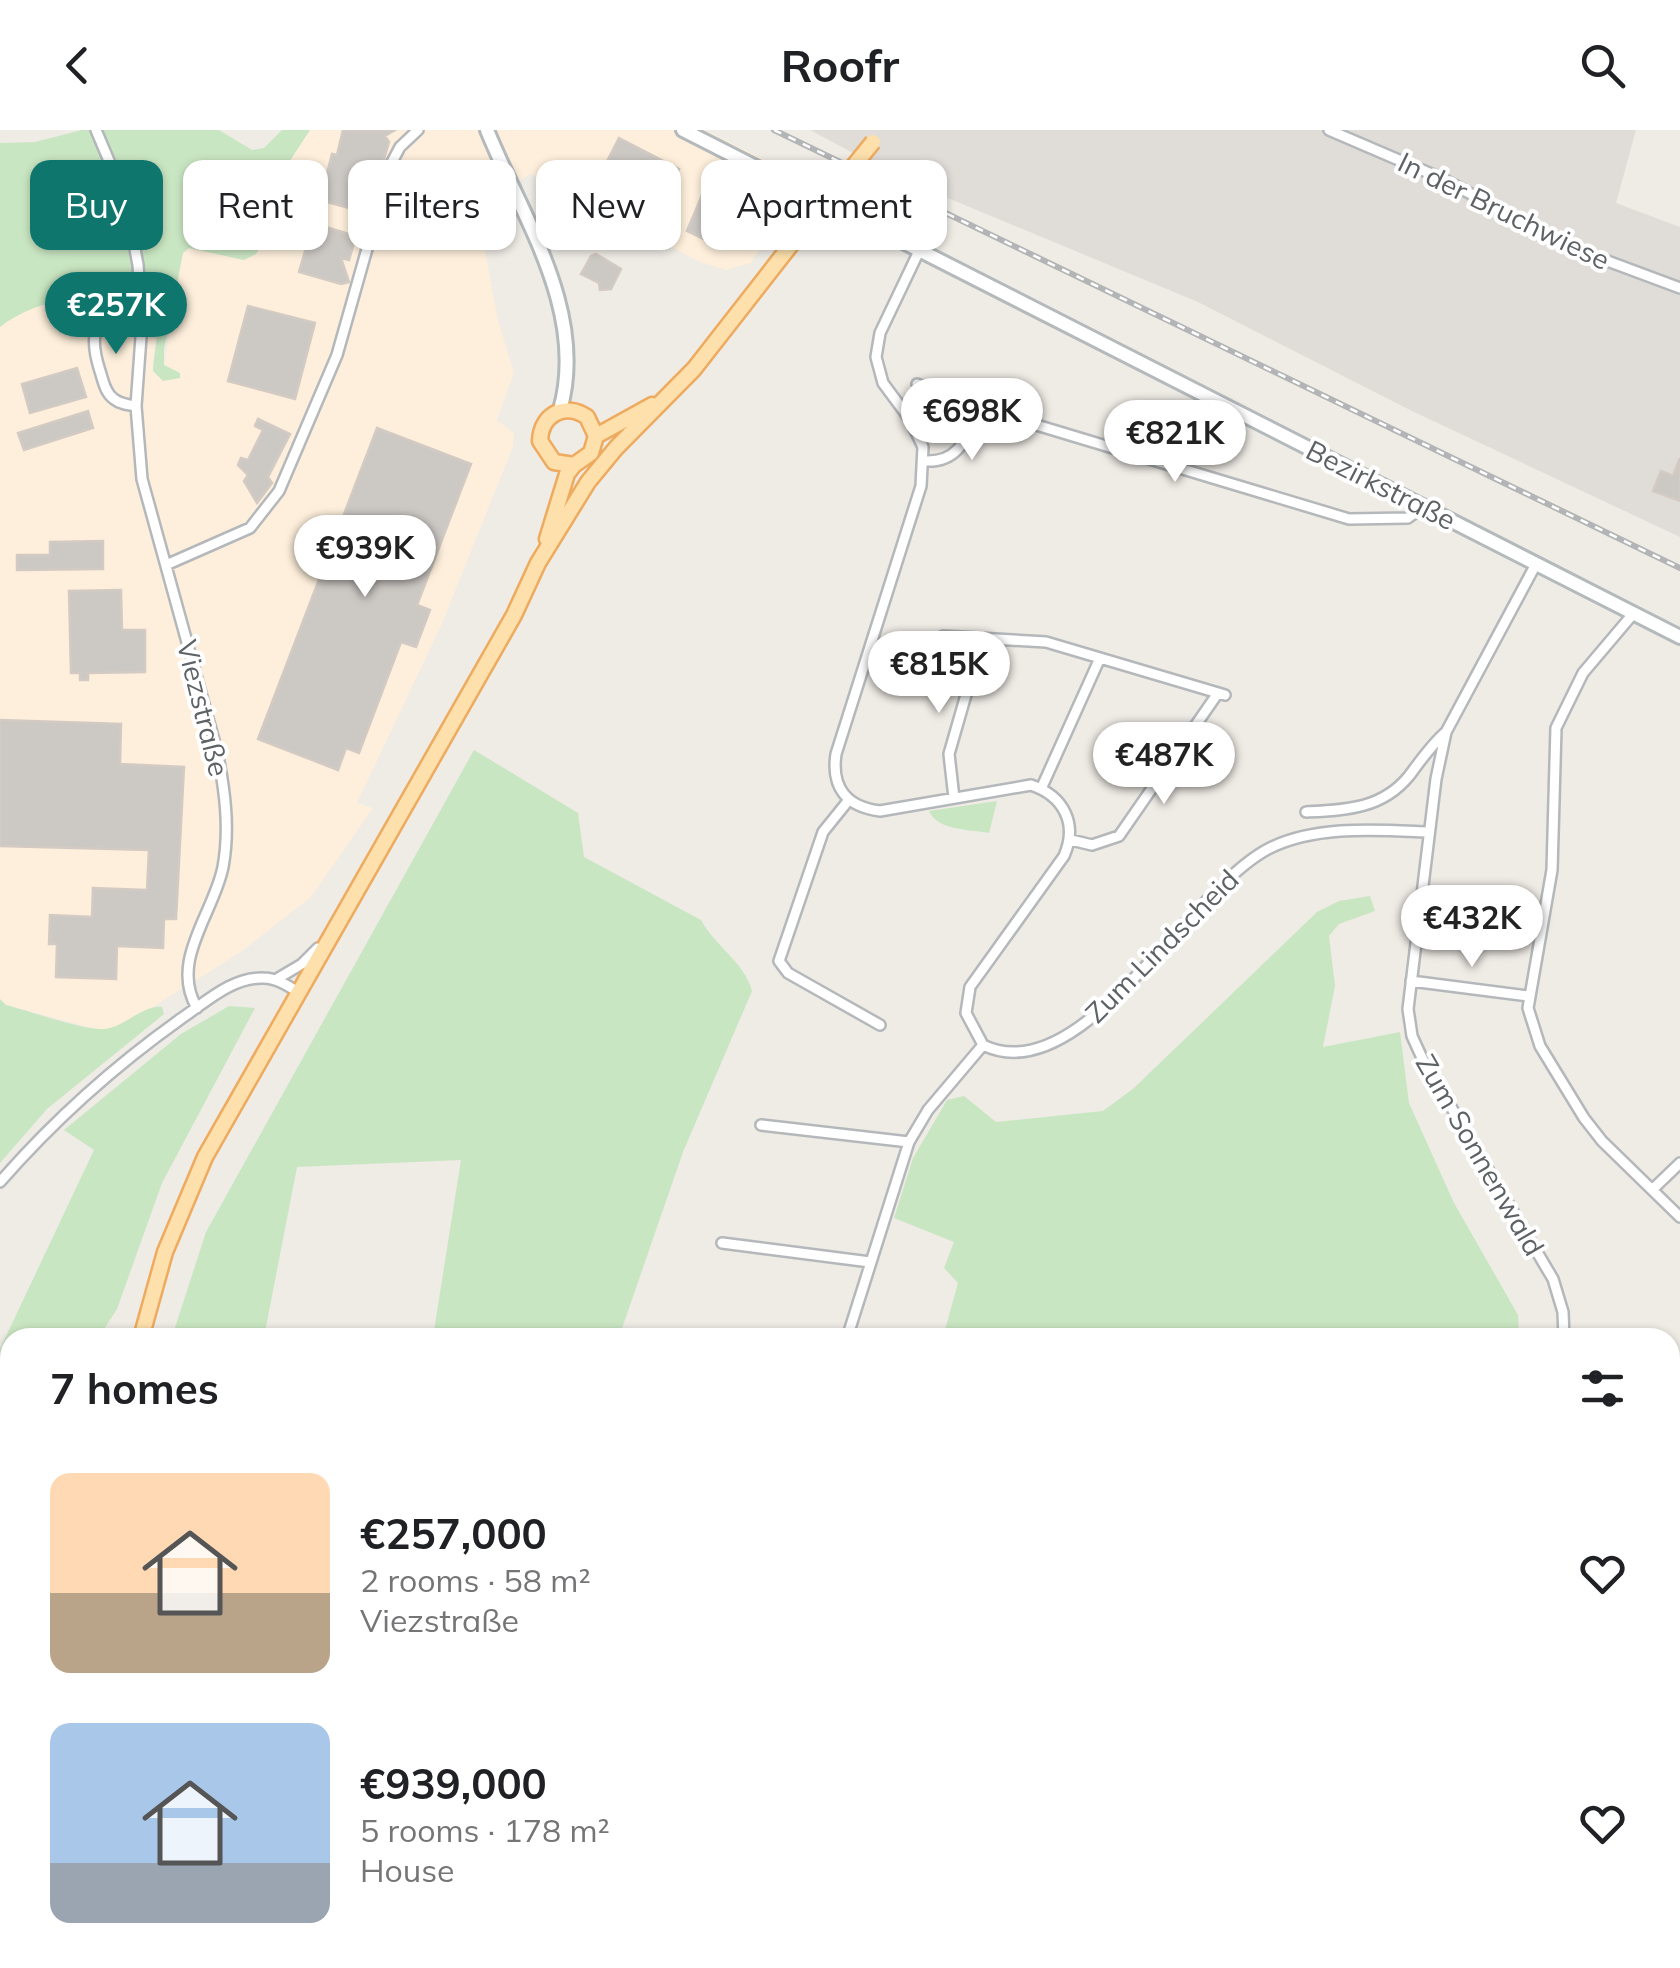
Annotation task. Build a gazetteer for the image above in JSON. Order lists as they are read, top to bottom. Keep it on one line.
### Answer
{"streets":{"street":["In der Bruchwiese","Bezirkstraße","Viezstraße","Zum Lindscheid","Zum Sonnenwald"]},"crossings":[["Bezirkstraße","Zum Sonnenwald"],["Zum Lindscheid","Zum Sonnenwald"]],"page":{"header":"Roofr","chip":["Buy","Rent","Filters","New","Apartment"],"price":["€257K","€698K","€821K","€939K","€815K","€487K","€432K"],"heading":"7 homes","list":[{"name":"€257,000","note":"2 rooms · 58 m² · Viezstraße"},{"name":"€939,000","note":"5 rooms · 178 m² · House"}]}}
